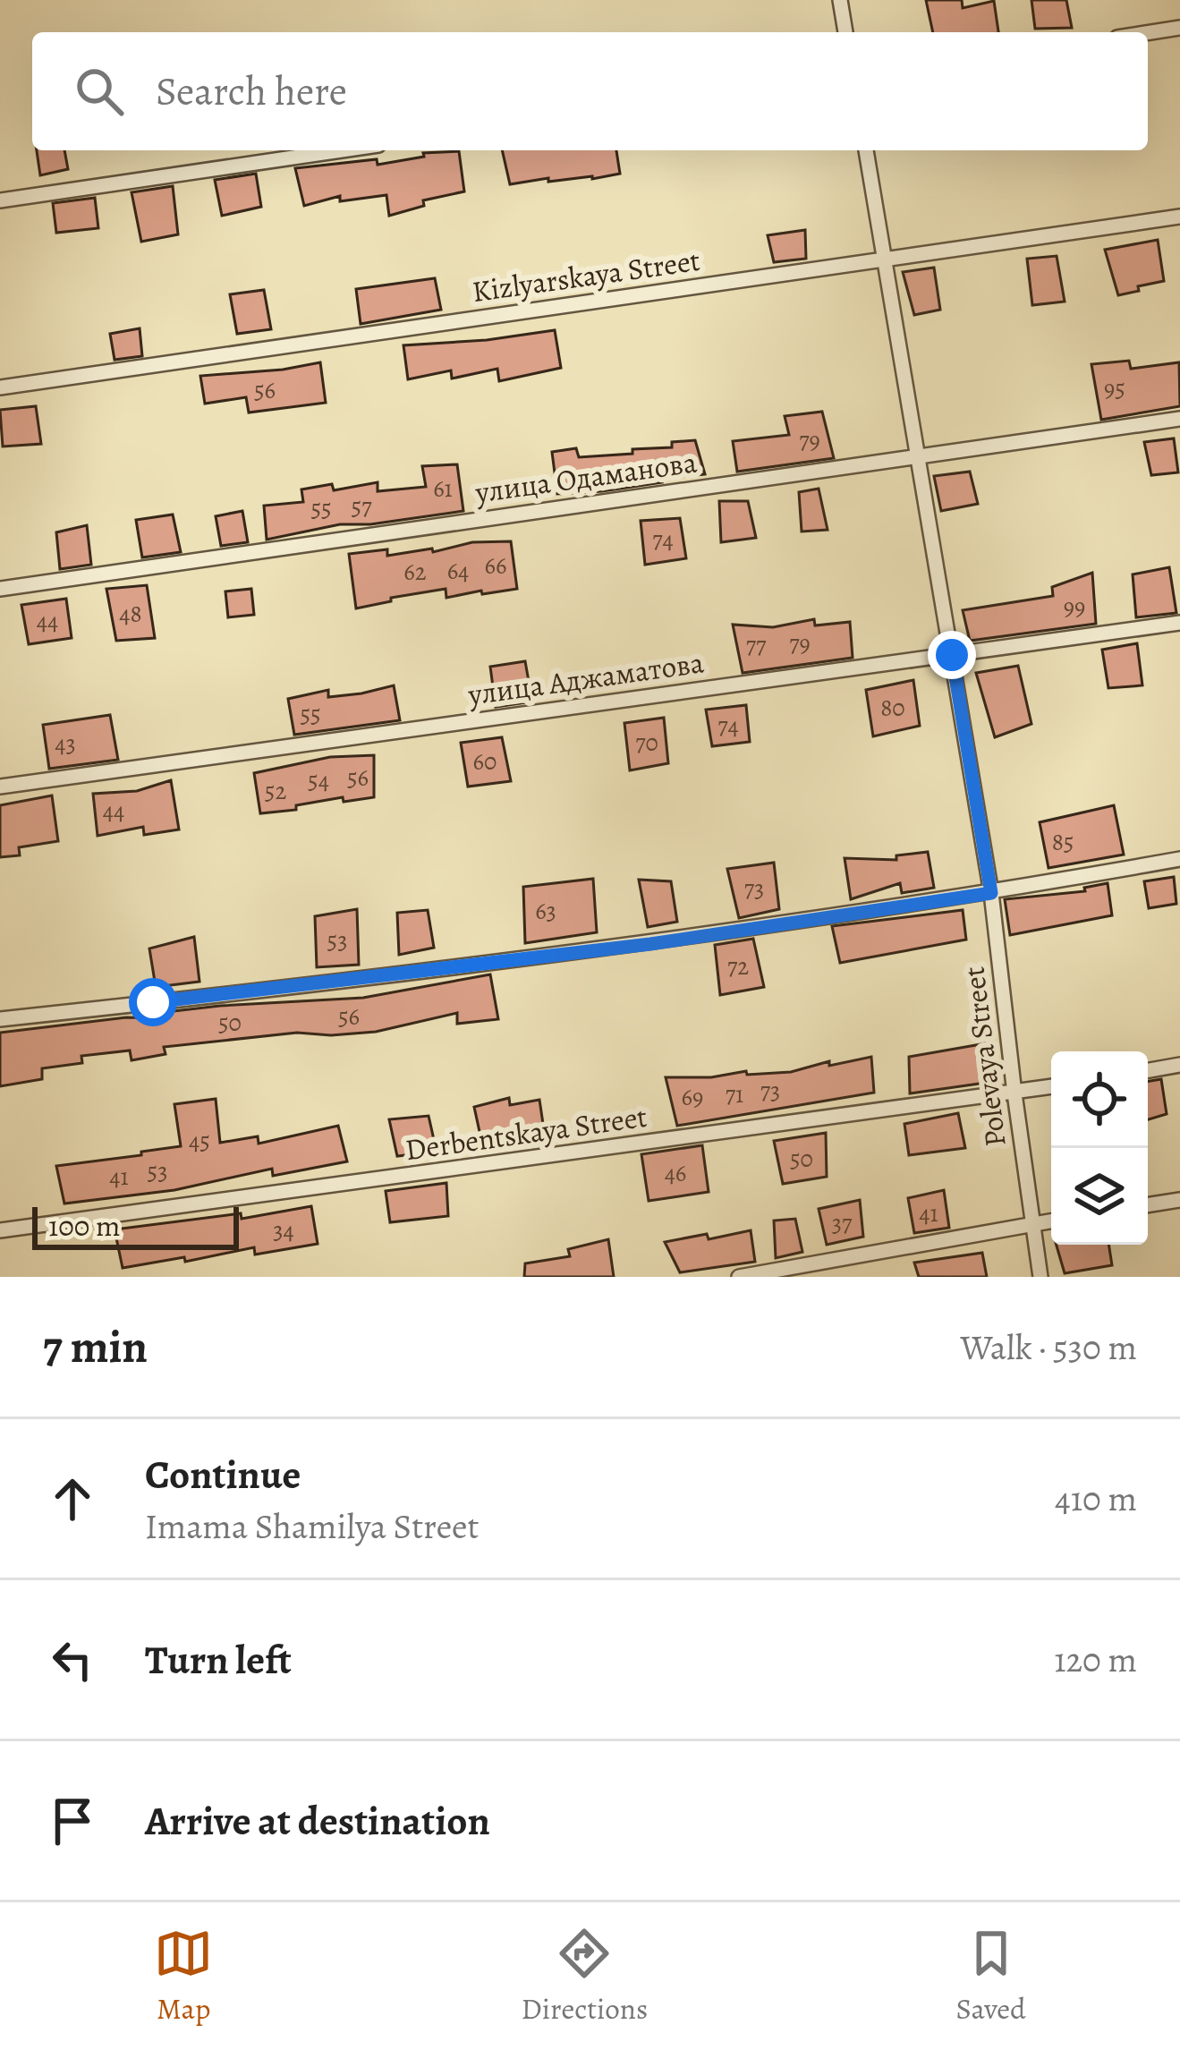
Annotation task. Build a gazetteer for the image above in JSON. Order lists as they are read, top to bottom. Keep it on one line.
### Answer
{"streets":{"street":["Kizlyarskaya Street","улица Одаманова","улица Аджаматова","Polevaya Street","Derbentskaya Street"]},"crossings":[["Kizlyarskaya Street","Polevaya Street"],["улица Одаманова","Polevaya Street"],["улица Аджаматова","Polevaya Street"],["Polevaya Street","Derbentskaya Street"]],"house_numbers":["95","56","79","61","57","55","74","66","64","62","99","48","44","79","77","80","55","74","70","43","60","56","54","52","44","85","73","63","53","72","56","50","73","71","69","45","50","53","46","41","41","37","34"],"scale_bar":"100 m","page":{"search":"Search here","scale":"100 m","heading":["7 min","Walk · 530 m"],"list":[["Continue","Imama Shamilya Street","410 m"],["Turn left","120 m"],"Arrive at destination"],"nav":["Map","Directions","Saved"]}}
